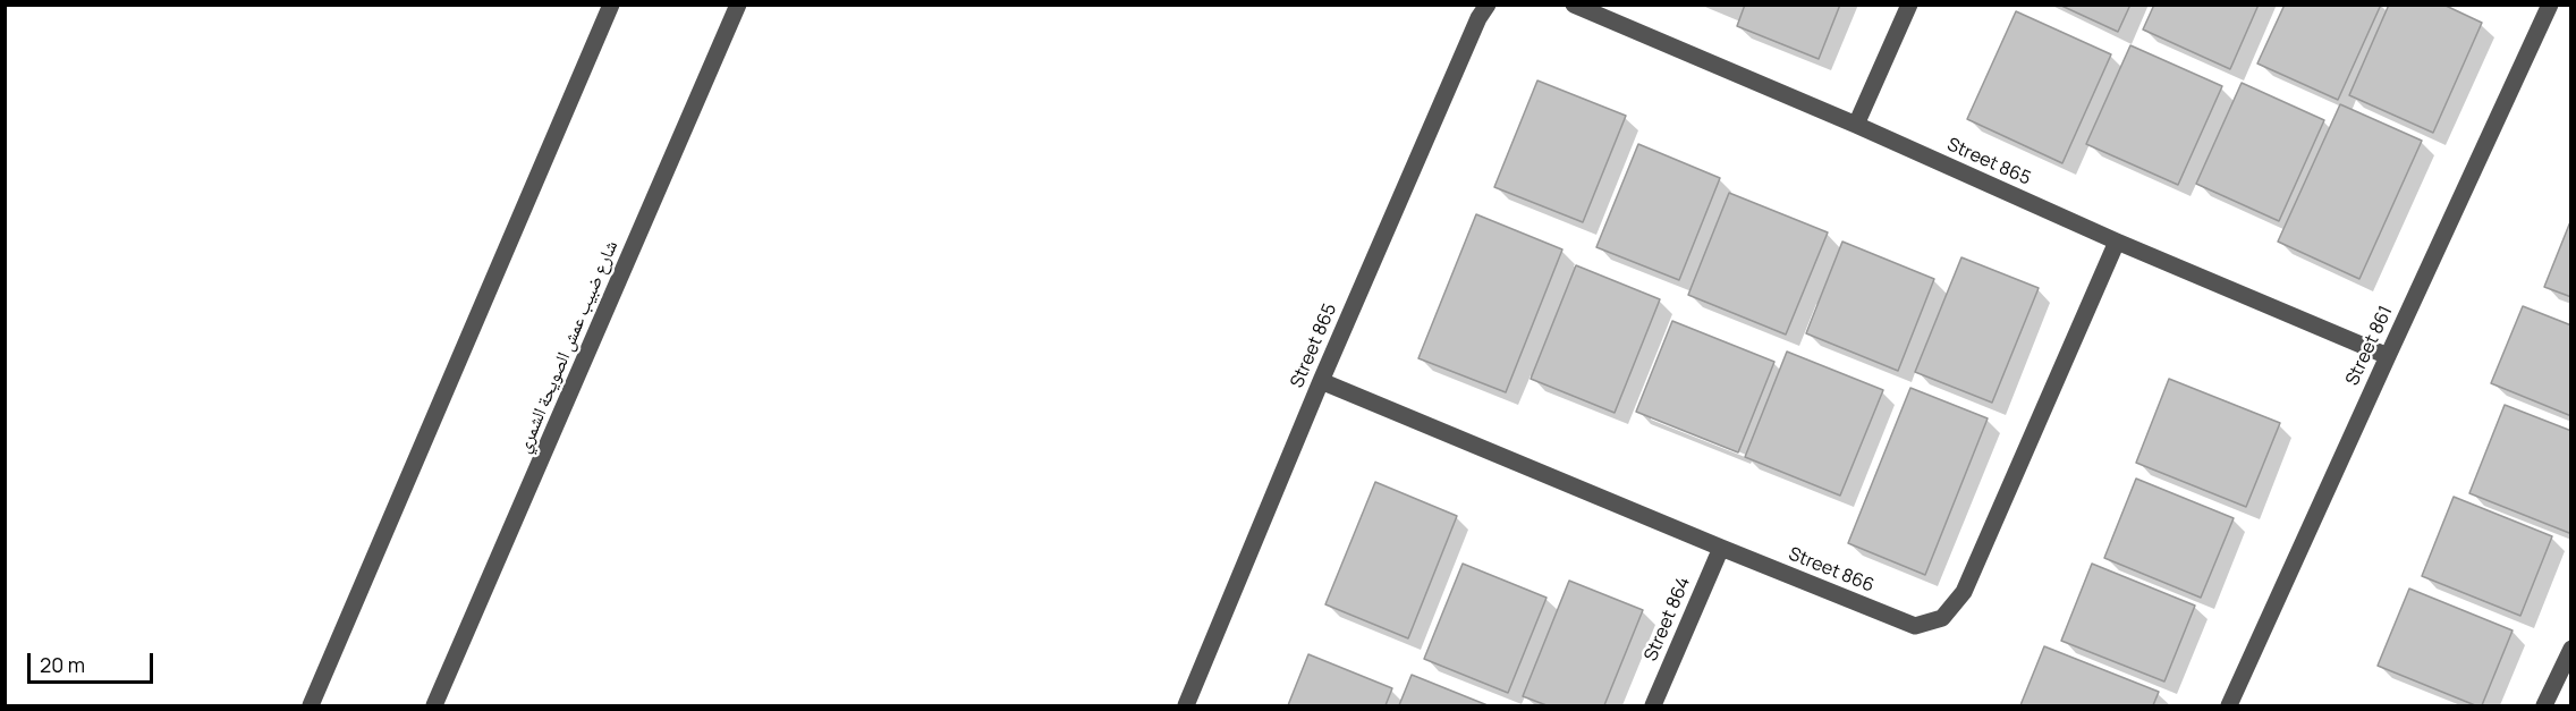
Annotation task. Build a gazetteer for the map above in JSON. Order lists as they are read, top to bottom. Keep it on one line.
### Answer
{"streets":{"street":["Street 865","Street 861","شارع ضبيب عمش الصويحة الشمري","Street 866","Street 864"]},"crossings":[["Street 865","Street 861"],["Street 865","Street 866"],["Street 866","Street 864"]],"scale_bar":"20 m"}
